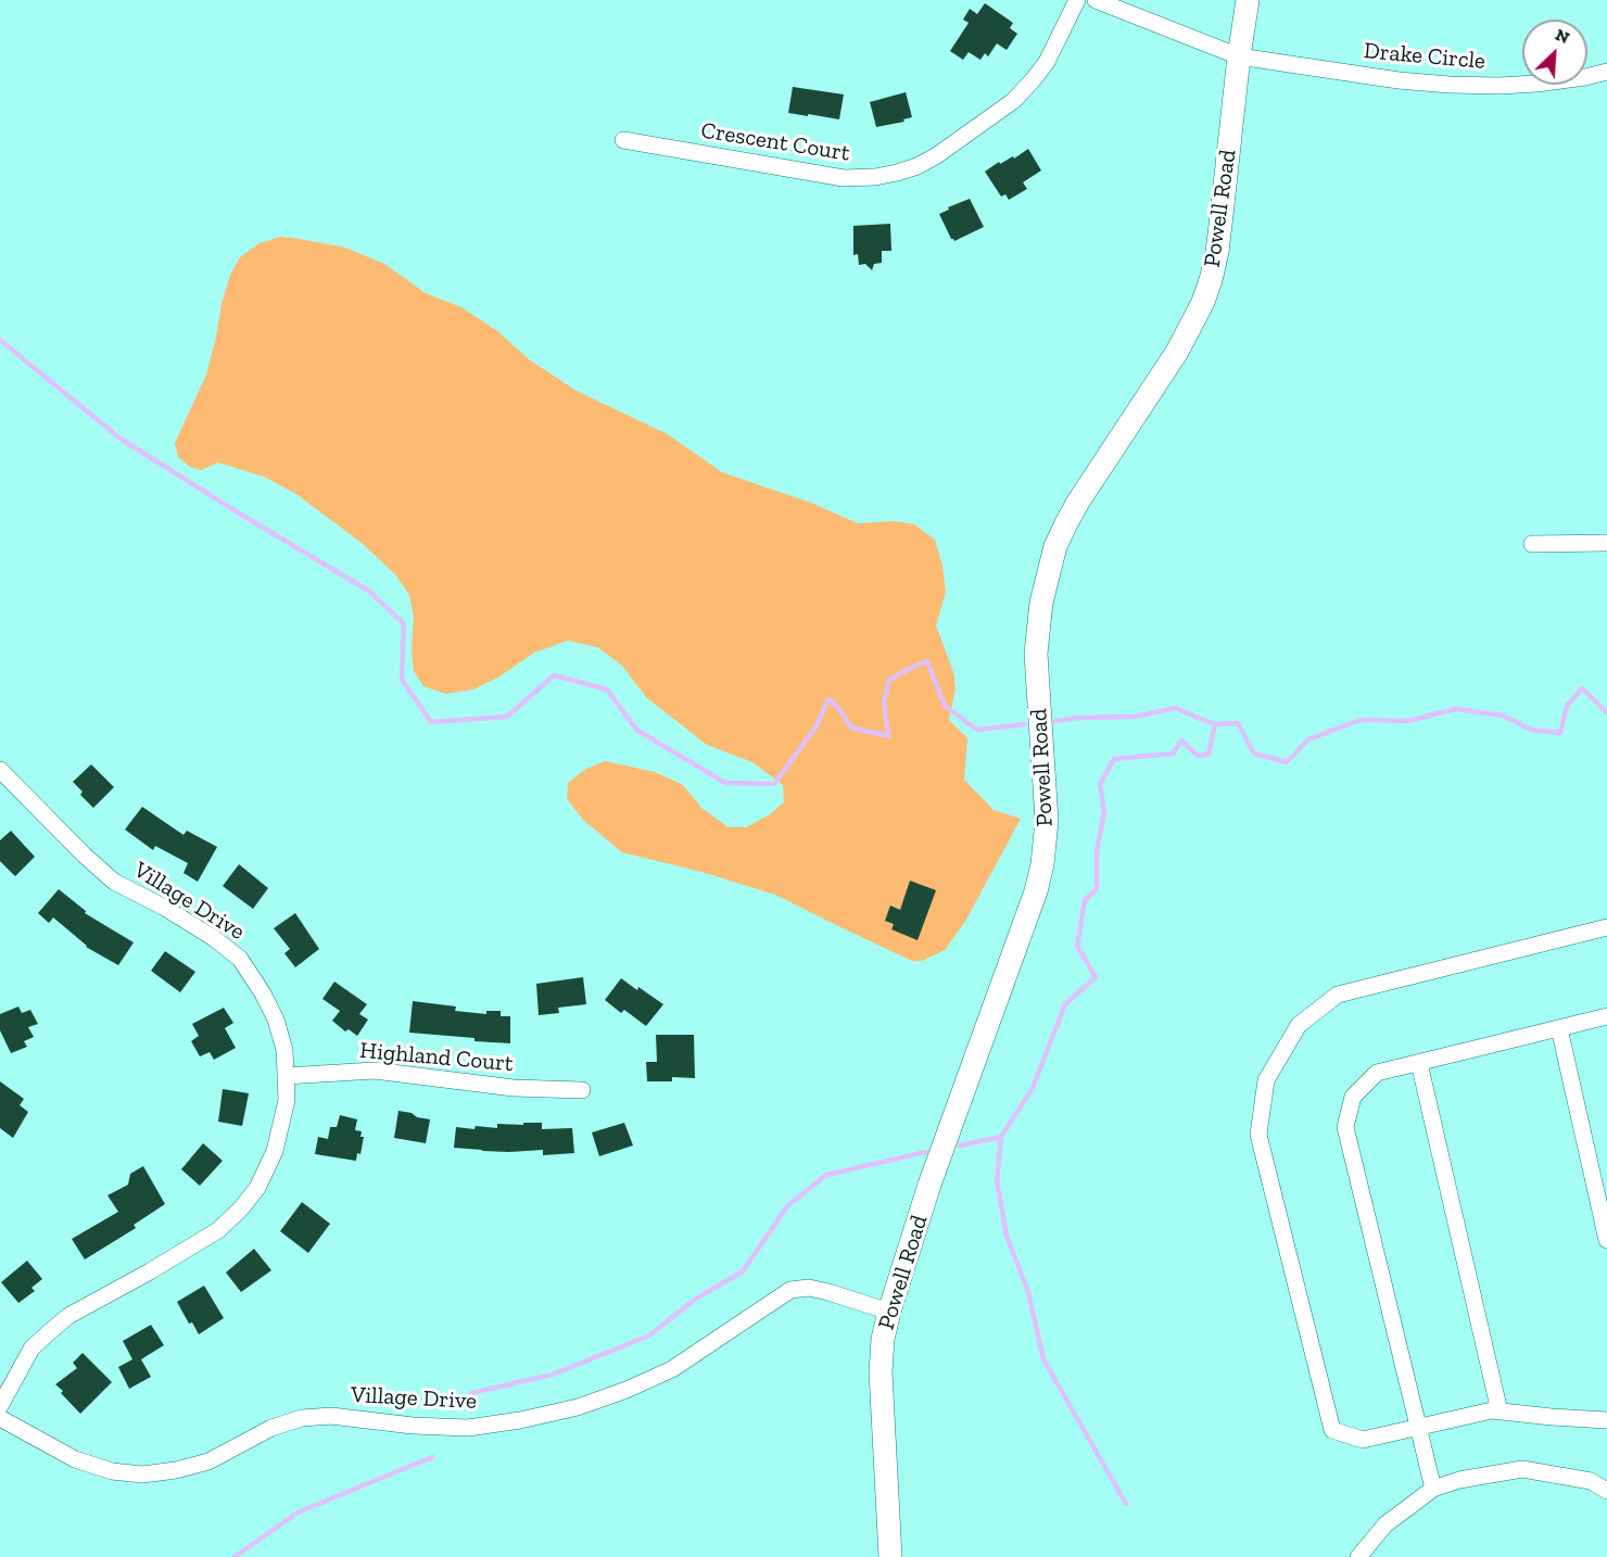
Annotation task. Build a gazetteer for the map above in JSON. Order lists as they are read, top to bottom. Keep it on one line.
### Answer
{"streets":{"street":["Drake Circle","Crescent Court","Powell Road","Village Drive","Highland Court"]},"crossings":[["Drake Circle","Powell Road"],["Powell Road","Village Drive"],["Village Drive","Highland Court"]],"north":"top right"}
